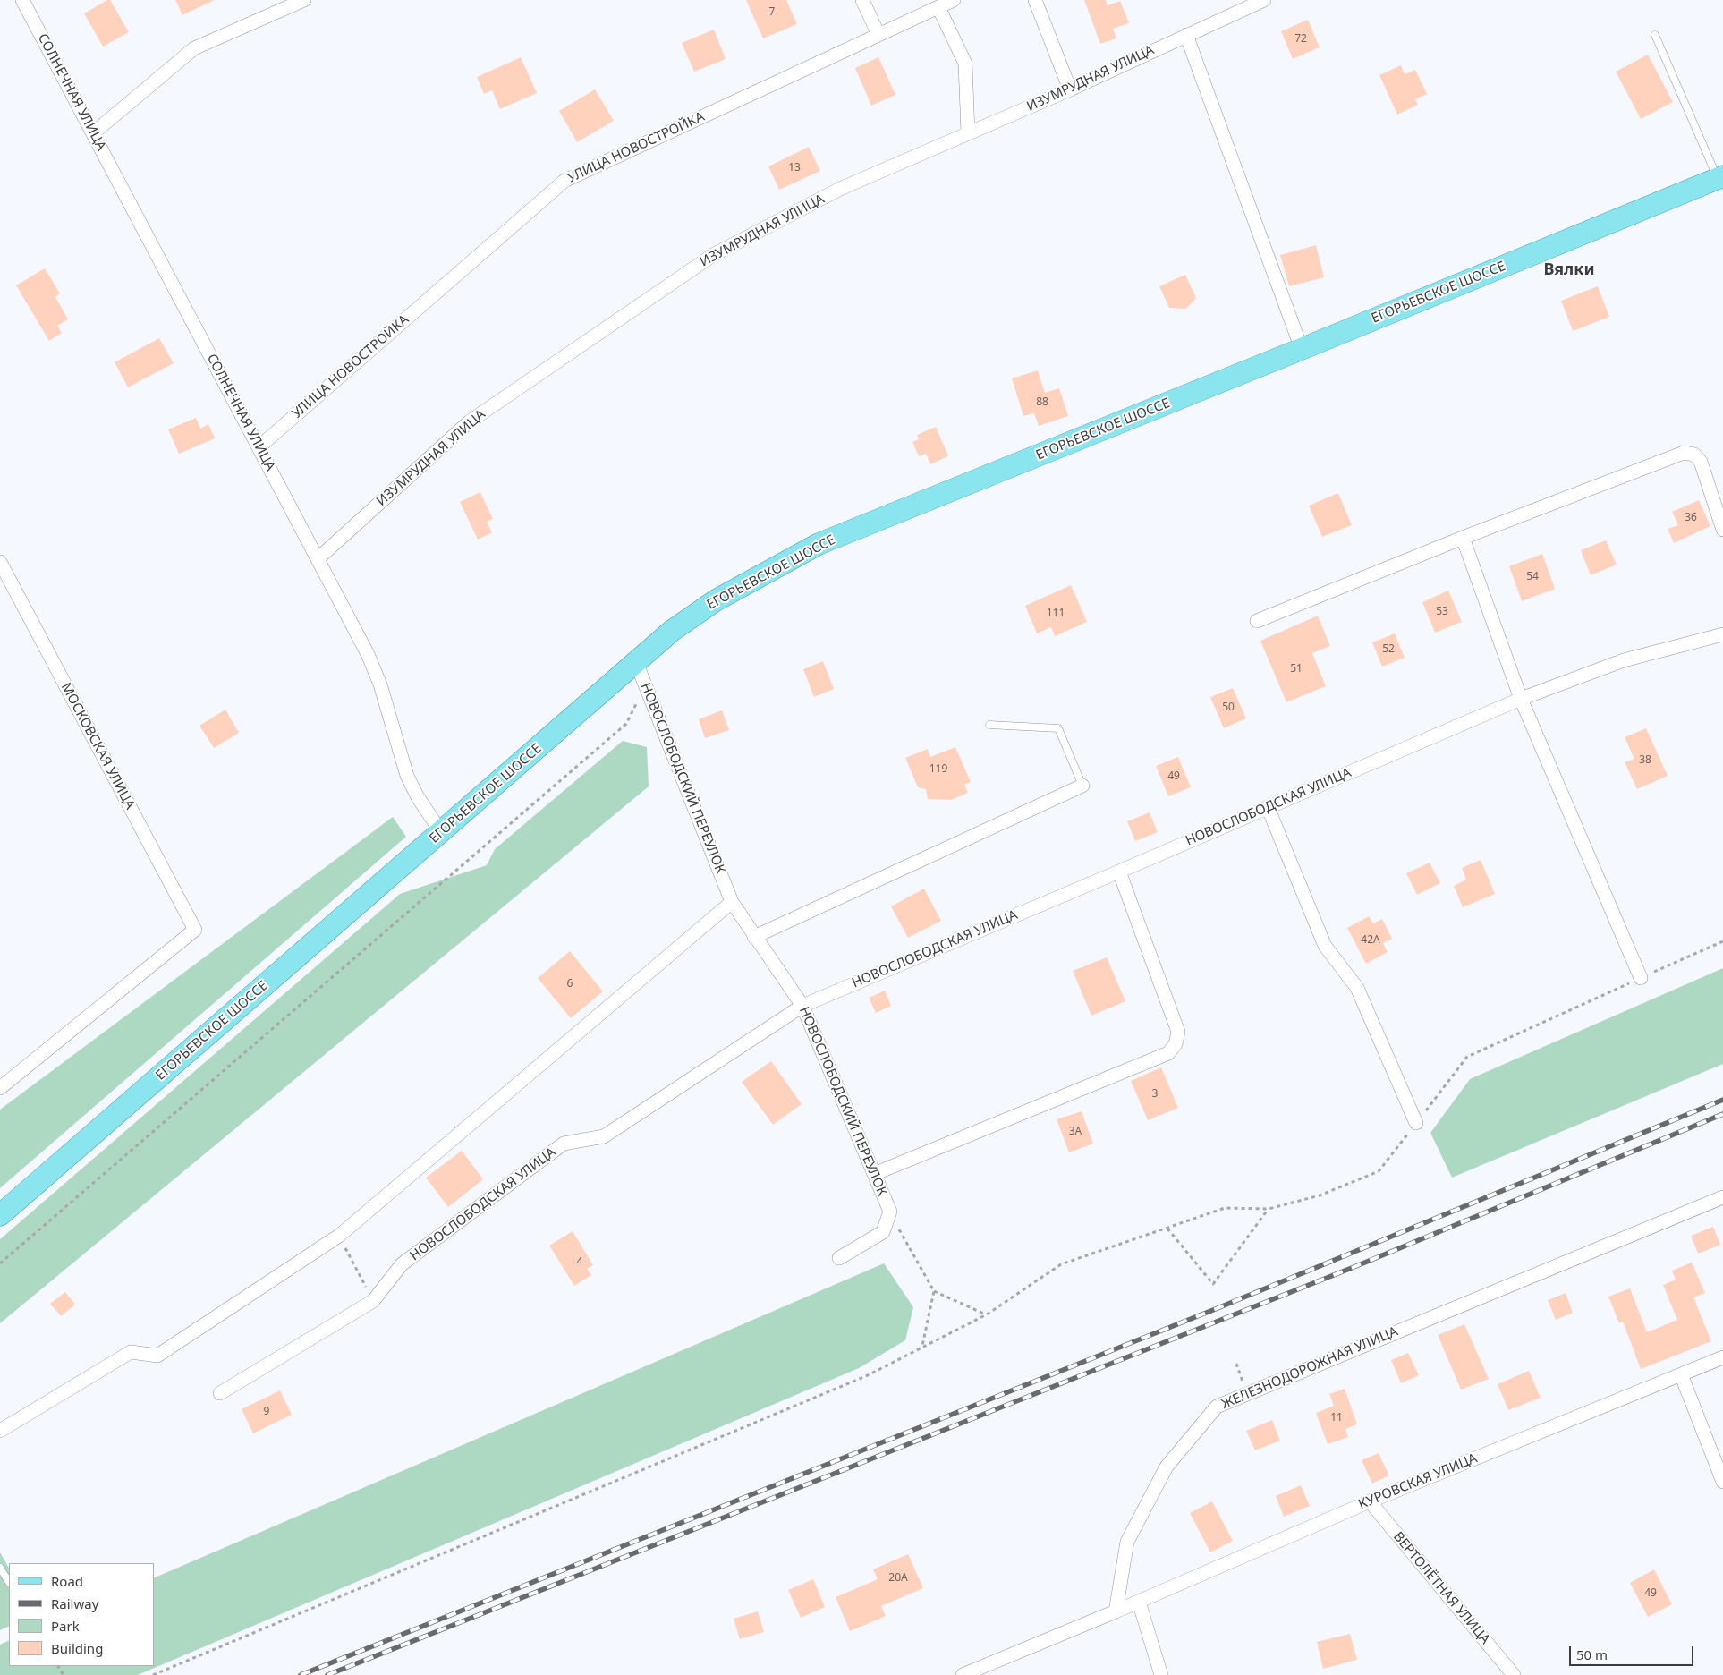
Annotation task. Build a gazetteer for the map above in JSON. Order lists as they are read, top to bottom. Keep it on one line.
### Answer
{"streets":{"main road":["ЕГОРЬЕВСКОЕ ШОССЕ"],"street":["ИЗУМРУДНАЯ УЛИЦА","СОЛНЕЧНАЯ УЛИЦА","УЛИЦА НОВОСТРОЙКА","МОСКОВСКАЯ УЛИЦА","НОВОСЛОБОДСКИЙ ПЕРЕУЛОК","НОВОСЛОБОДСКАЯ УЛИЦА","ЖЕЛЕЗНОДОРОЖНАЯ УЛИЦА","КУРОВСКАЯ УЛИЦА","ВЕРТОЛЁТНАЯ УЛИЦА"]},"crossings":[["ИЗУМРУДНАЯ УЛИЦА","СОЛНЕЧНАЯ УЛИЦА"],["СОЛНЕЧНАЯ УЛИЦА","УЛИЦА НОВОСТРОЙКА"],["СОЛНЕЧНАЯ УЛИЦА","ЕГОРЬЕВСКОЕ ШОССЕ"],["ЕГОРЬЕВСКОЕ ШОССЕ","НОВОСЛОБОДСКИЙ ПЕРЕУЛОК"],["НОВОСЛОБОДСКИЙ ПЕРЕУЛОК","НОВОСЛОБОДСКАЯ УЛИЦА"],["ЖЕЛЕЗНОДОРОЖНАЯ УЛИЦА","КУРОВСКАЯ УЛИЦА"],["КУРОВСКАЯ УЛИЦА","ВЕРТОЛЁТНАЯ УЛИЦА"]],"districts":["Вялки"],"house_numbers":["7","72","13","88","36","54","53","111","52","51","50","38","119","49","42А","6","3","3А","4","9","11","20А","49"],"legend":["Road","Railway","Park","Building"],"scale_bar":"50 m"}
